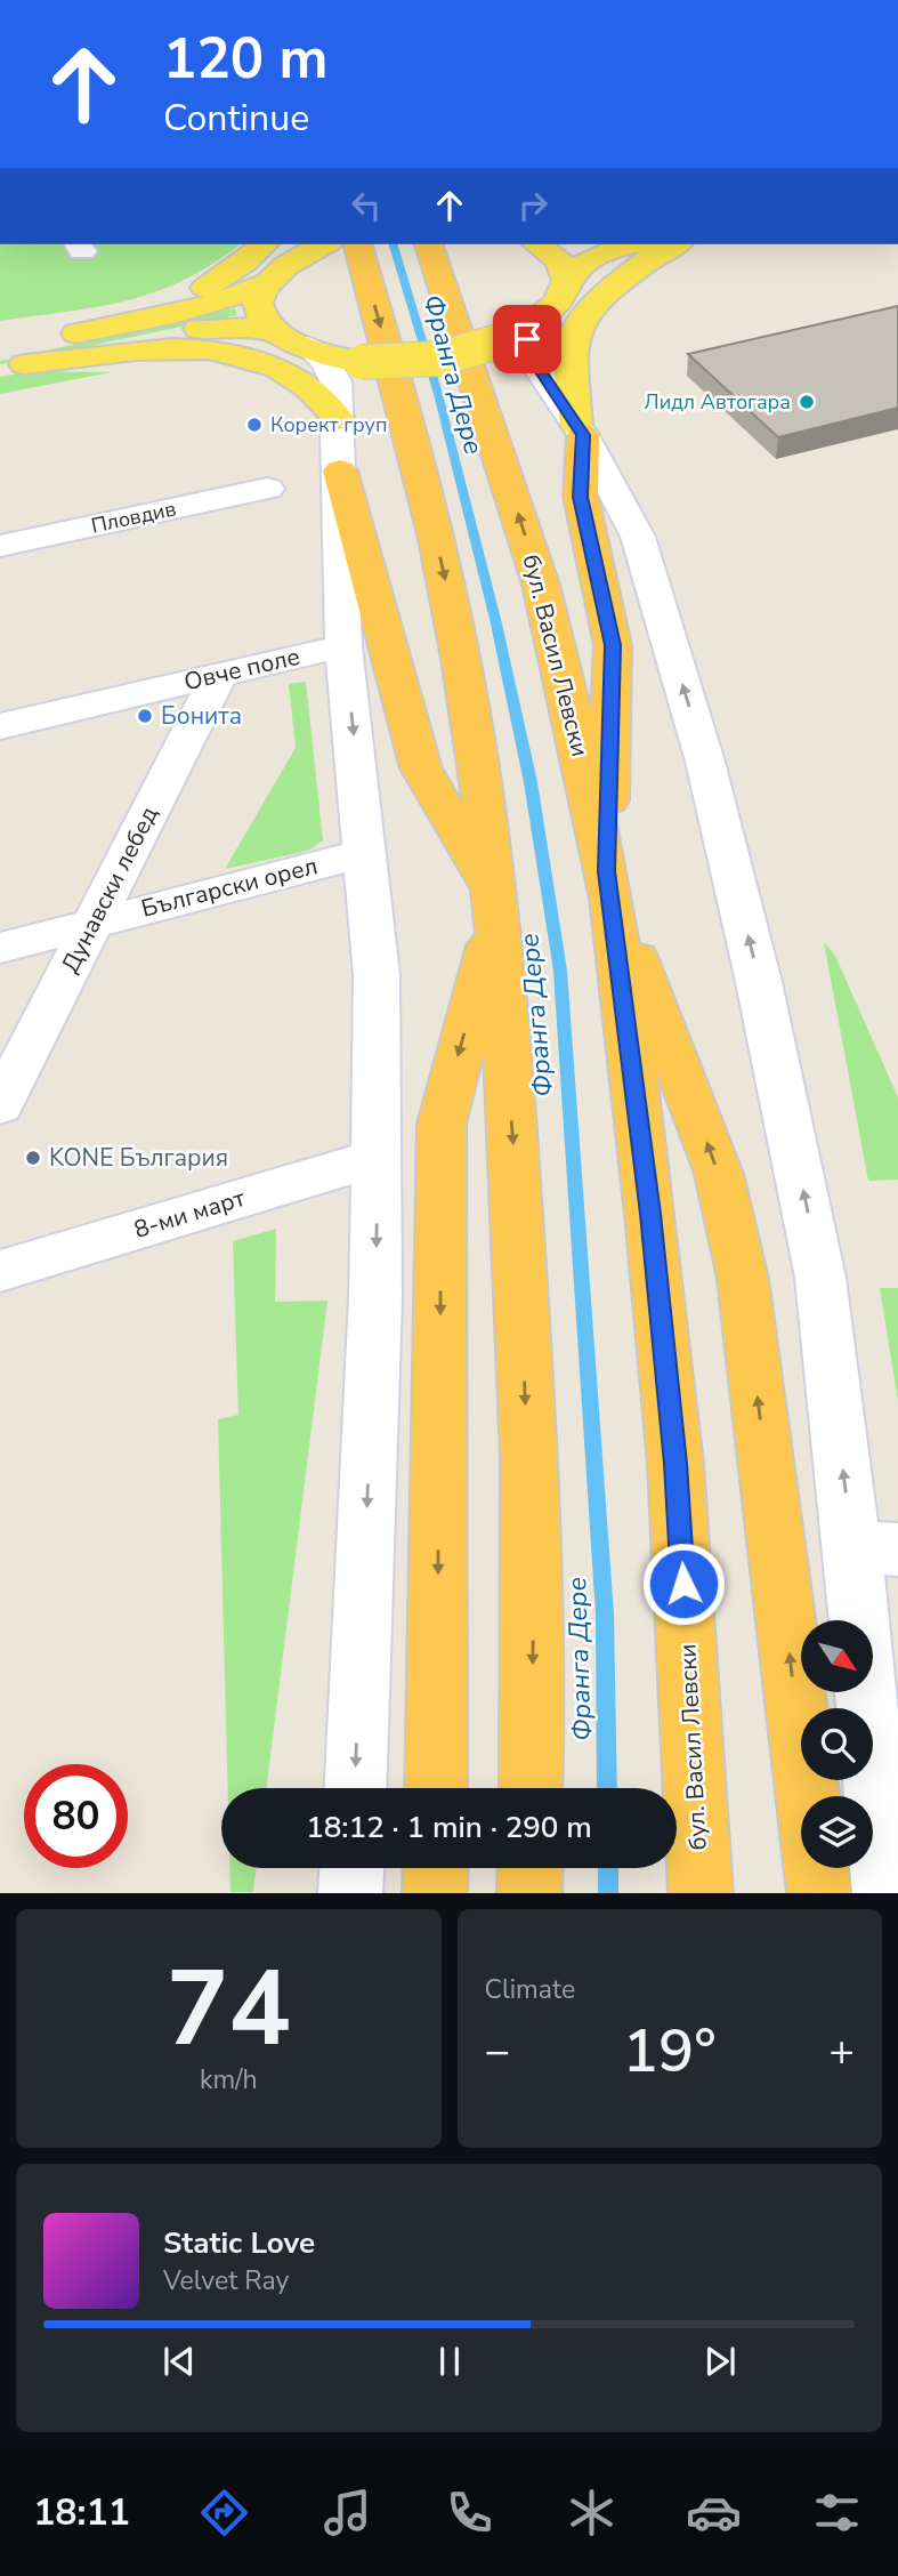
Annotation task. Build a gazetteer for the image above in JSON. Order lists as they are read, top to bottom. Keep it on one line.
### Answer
{"streets":{"highway":["бул. Васил Левски"],"street":["Пловдив","Овче поле","Български орел","Дунавски лебед","8-ми март"]},"crossings":[["Овче поле","Дунавски лебед"],["Български орел","Дунавски лебед"]],"water":["Франга Дере"],"places":["Лидл Автогара","Корект груп","Бонита","KONE България"],"north":"bottom right","page":{"turn":["120 m","Continue"],"limit":"80","trip":"18:12 · 1 min · 290 m","tile":[["74","km/h"],"Climate"],"heat":["−","19°","+"],"song":["Static Love","Velvet Ray"],"tabs":"18:11"}}
